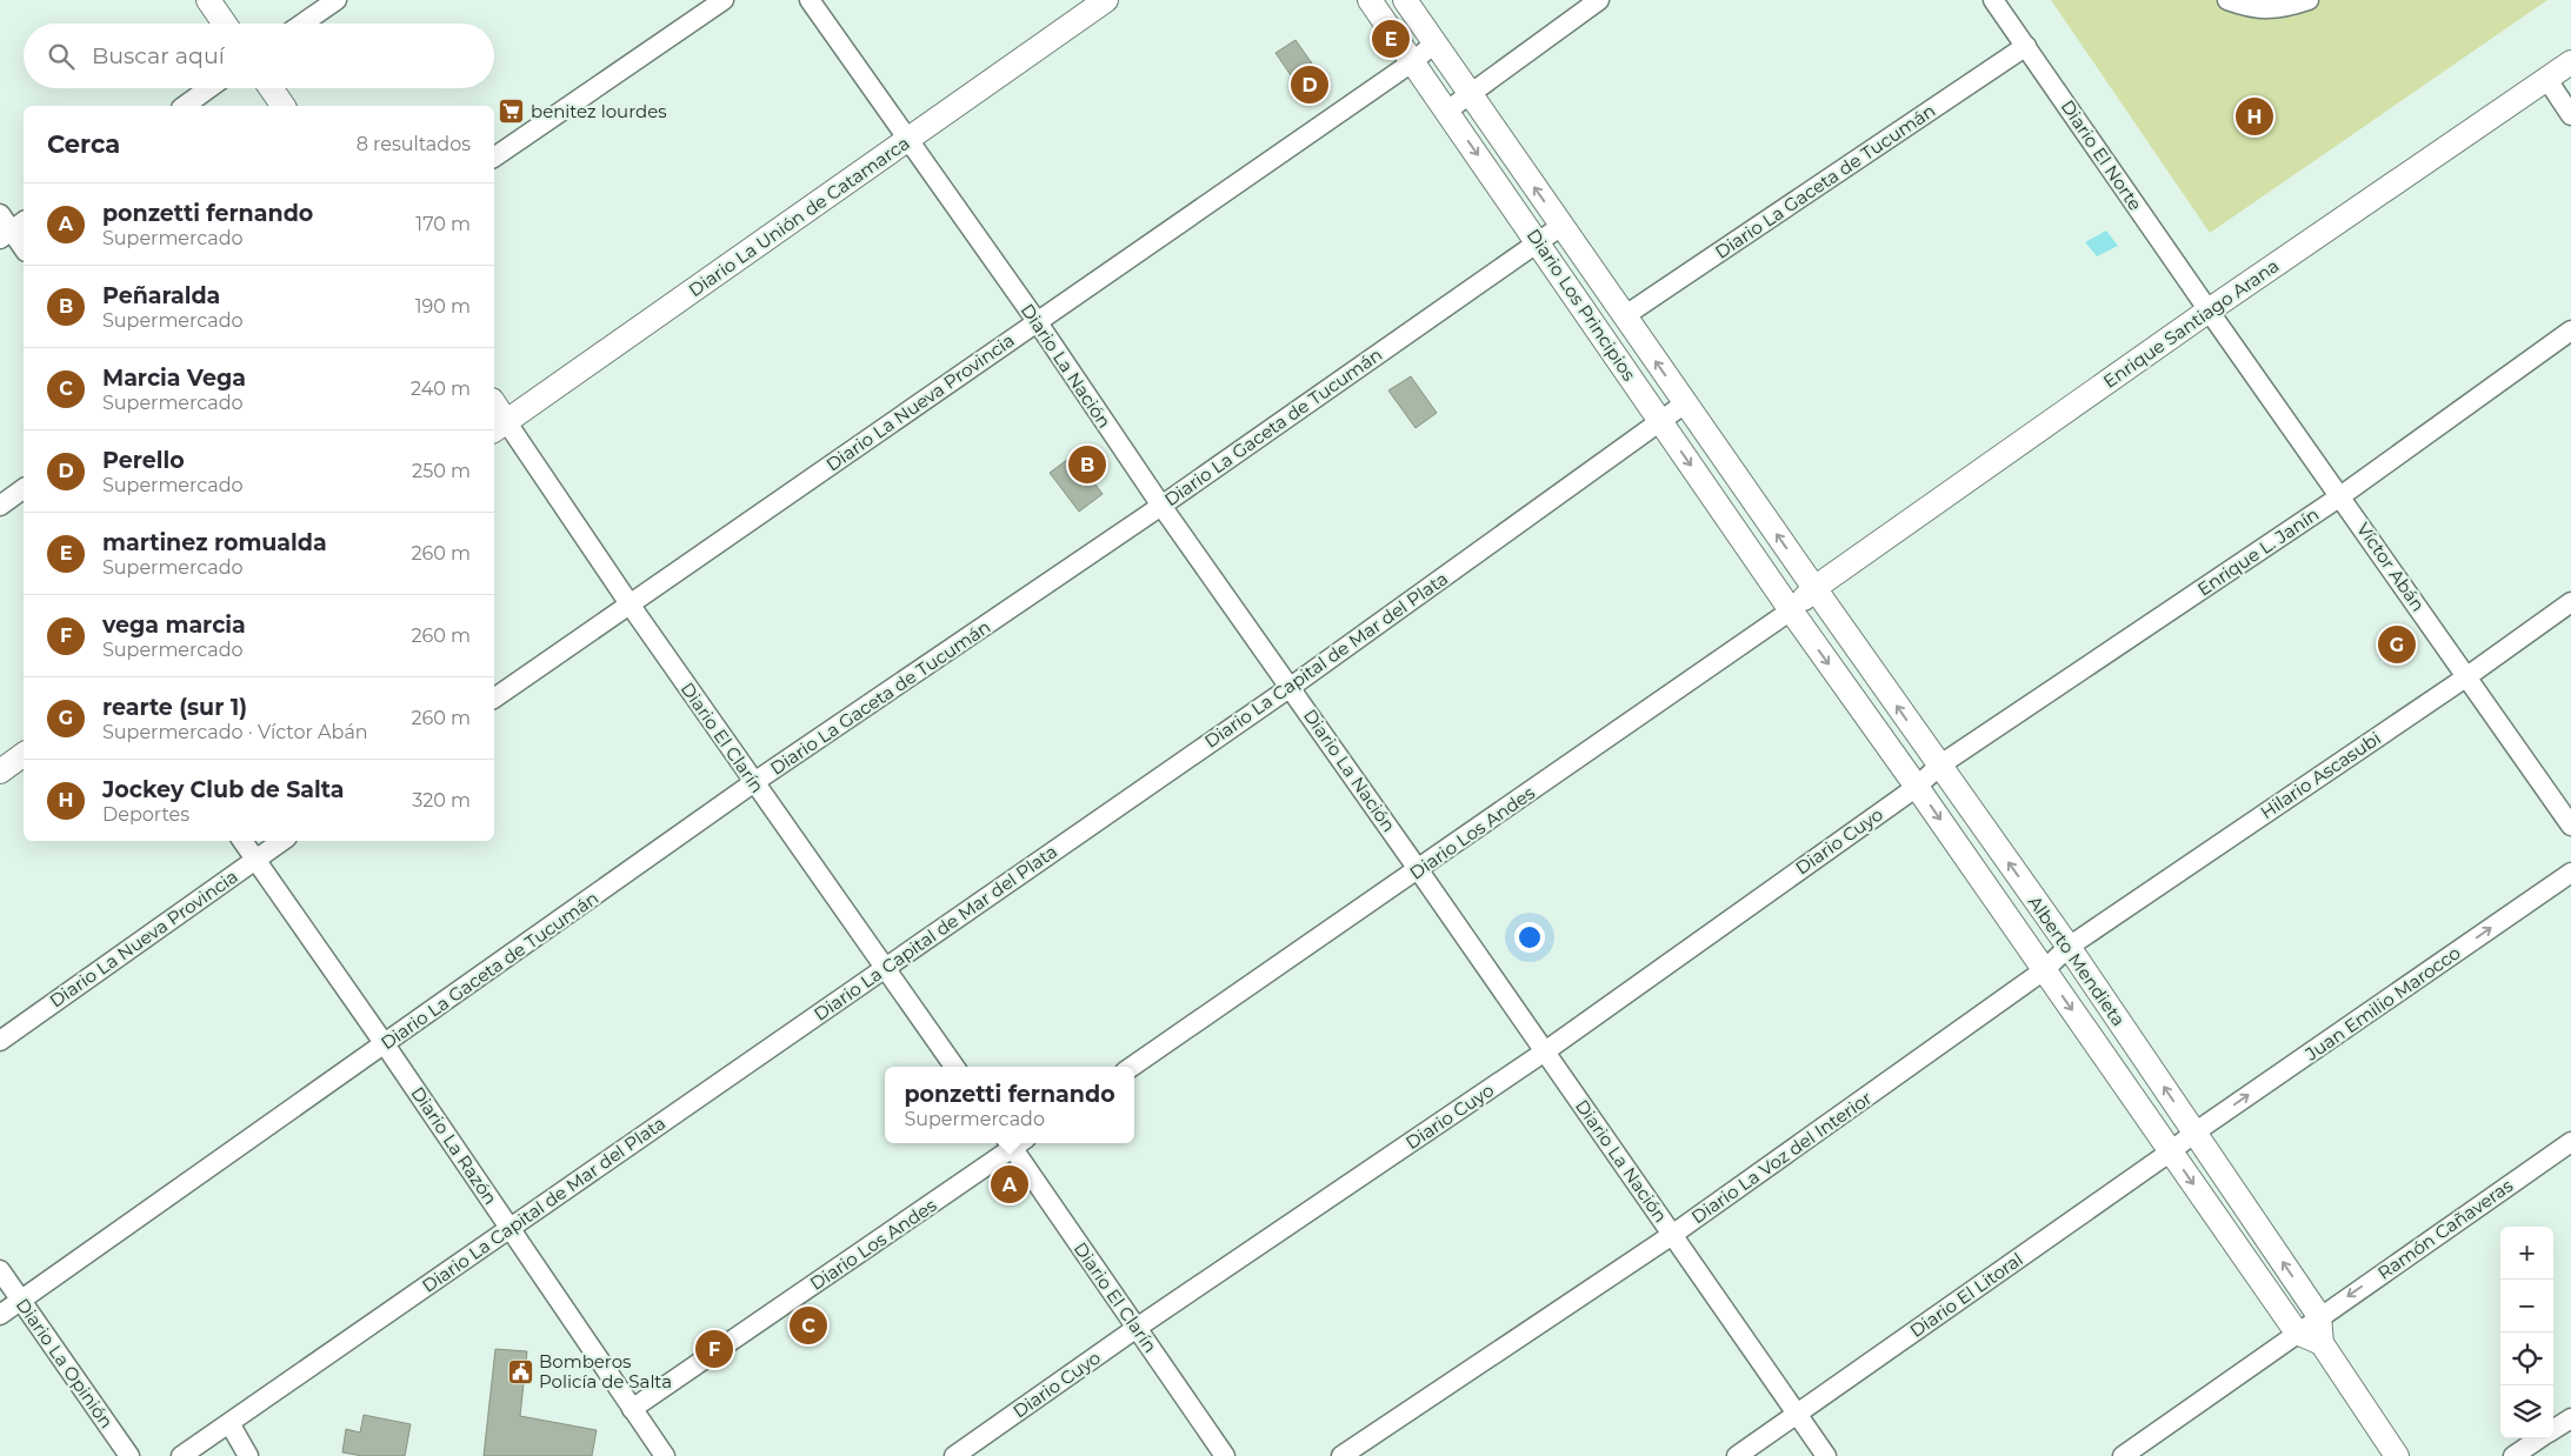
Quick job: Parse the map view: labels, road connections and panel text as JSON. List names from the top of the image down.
{
  "streets": {
    "street": [
      "Diario El Norte",
      "Diario La Gaceta de Tucumán",
      "Diario La Unión de Catamarca",
      "Diario Los Principios",
      "Enrique Santiago Arana",
      "Diario La Nación",
      "Diario La Nueva Provincia",
      "Enrique L. Janín",
      "Víctor Abán",
      "Diario La Capital de Mar del Plata",
      "Diario El Clarín",
      "Hilario Ascasubi",
      "Diario Los Andes",
      "Diario Cuyo",
      "Alberto Mendieta",
      "Juan Emilio Marocco",
      "Diario La Razón",
      "Diario La Voz del Interior",
      "Ramón Cañaveras",
      "Diario El Litoral",
      "Diario La Opinión"
    ]
  },
  "crossings": [
    ["Diario El Norte", "Diario La Gaceta de Tucumán"],
    ["Diario El Norte", "Enrique Santiago Arana"],
    ["Diario El Norte", "Víctor Abán"],
    ["Diario La Gaceta de Tucumán", "Diario Los Principios"],
    ["Diario La Gaceta de Tucumán", "Diario La Nación"],
    ["Diario La Gaceta de Tucumán", "Diario El Clarín"],
    ["Diario La Gaceta de Tucumán", "Diario La Razón"],
    ["Diario La Gaceta de Tucumán", "Diario La Opinión"],
    ["Diario La Unión de Catamarca", "Diario La Nación"],
    ["Diario La Unión de Catamarca", "Diario El Clarín"],
    ["Diario Los Principios", "Enrique Santiago Arana"],
    ["Diario Los Principios", "Diario La Nueva Provincia"],
    ["Diario Los Principios", "Diario La Capital de Mar del Plata"],
    ["Diario Los Principios", "Diario Los Andes"],
    ["Diario Los Principios", "Alberto Mendieta"],
    ["Enrique Santiago Arana", "Víctor Abán"],
    ["Enrique Santiago Arana", "Diario Los Andes"],
    ["Enrique Santiago Arana", "Alberto Mendieta"],
    ["Diario La Nación", "Diario La Nueva Provincia"],
    ["Diario La Nación", "Diario La Capital de Mar del Plata"],
    ["Diario La Nación", "Diario Los Andes"],
    ["Diario La Nación", "Diario Cuyo"],
    ["Diario La Nación", "Diario La Voz del Interior"],
    ["Diario La Nación", "Diario El Litoral"],
    ["Diario La Nueva Provincia", "Diario El Clarín"],
    ["Diario La Nueva Provincia", "Diario La Razón"],
    ["Enrique L. Janín", "Víctor Abán"],
    ["Enrique L. Janín", "Diario Cuyo"],
    ["Enrique L. Janín", "Alberto Mendieta"],
    ["Víctor Abán", "Hilario Ascasubi"],
    ["Diario La Capital de Mar del Plata", "Diario El Clarín"],
    ["Diario La Capital de Mar del Plata", "Diario La Razón"],
    ["Diario El Clarín", "Diario Cuyo"],
    ["Hilario Ascasubi", "Alberto Mendieta"],
    ["Hilario Ascasubi", "Diario La Voz del Interior"],
    ["Diario Los Andes", "Alberto Mendieta"],
    ["Diario Los Andes", "Diario La Razón"],
    ["Diario Cuyo", "Alberto Mendieta"],
    ["Alberto Mendieta", "Juan Emilio Marocco"],
    ["Alberto Mendieta", "Diario La Voz del Interior"],
    ["Alberto Mendieta", "Ramón Cañaveras"],
    ["Alberto Mendieta", "Diario El Litoral"],
    ["Juan Emilio Marocco", "Diario El Litoral"]
  ],
  "one_way": ["Juan Emilio Marocco", "Ramón Cañaveras"],
  "places": {
    "supermarket": ["benitez lourdes"],
    "public building": ["Bomberos Policía de Salta"]
  },
  "page": {
    "pins": [
      "E",
      "D",
      "H",
      "B",
      "G",
      "A",
      "C",
      "F"
    ],
    "search": "Buscar aquí",
    "heading": ["Cerca", "8 resultados"],
    "list": [
      {
        "mark": "A",
        "name": "ponzetti fernando",
        "note": "Supermercado",
        "value": "170 m"
      },
      {
        "mark": "B",
        "name": "Peñaralda",
        "note": "Supermercado",
        "value": "190 m"
      },
      {
        "mark": "C",
        "name": "Marcia Vega",
        "note": "Supermercado",
        "value": "240 m"
      },
      {
        "mark": "D",
        "name": "Perello",
        "note": "Supermercado",
        "value": "250 m"
      },
      {
        "mark": "E",
        "name": "martinez romualda",
        "note": "Supermercado",
        "value": "260 m"
      },
      {
        "mark": "F",
        "name": "vega marcia",
        "note": "Supermercado",
        "value": "260 m"
      },
      {
        "mark": "G",
        "name": "rearte (sur 1)",
        "note": "Supermercado · Víctor Abán",
        "value": "260 m"
      },
      {
        "mark": "H",
        "name": "Jockey Club de Salta",
        "note": "Deportes",
        "value": "320 m"
      }
    ],
    "popup": ["ponzetti fernando", "Supermercado"],
    "map_buttons": ["+", "−"]
  }
}
